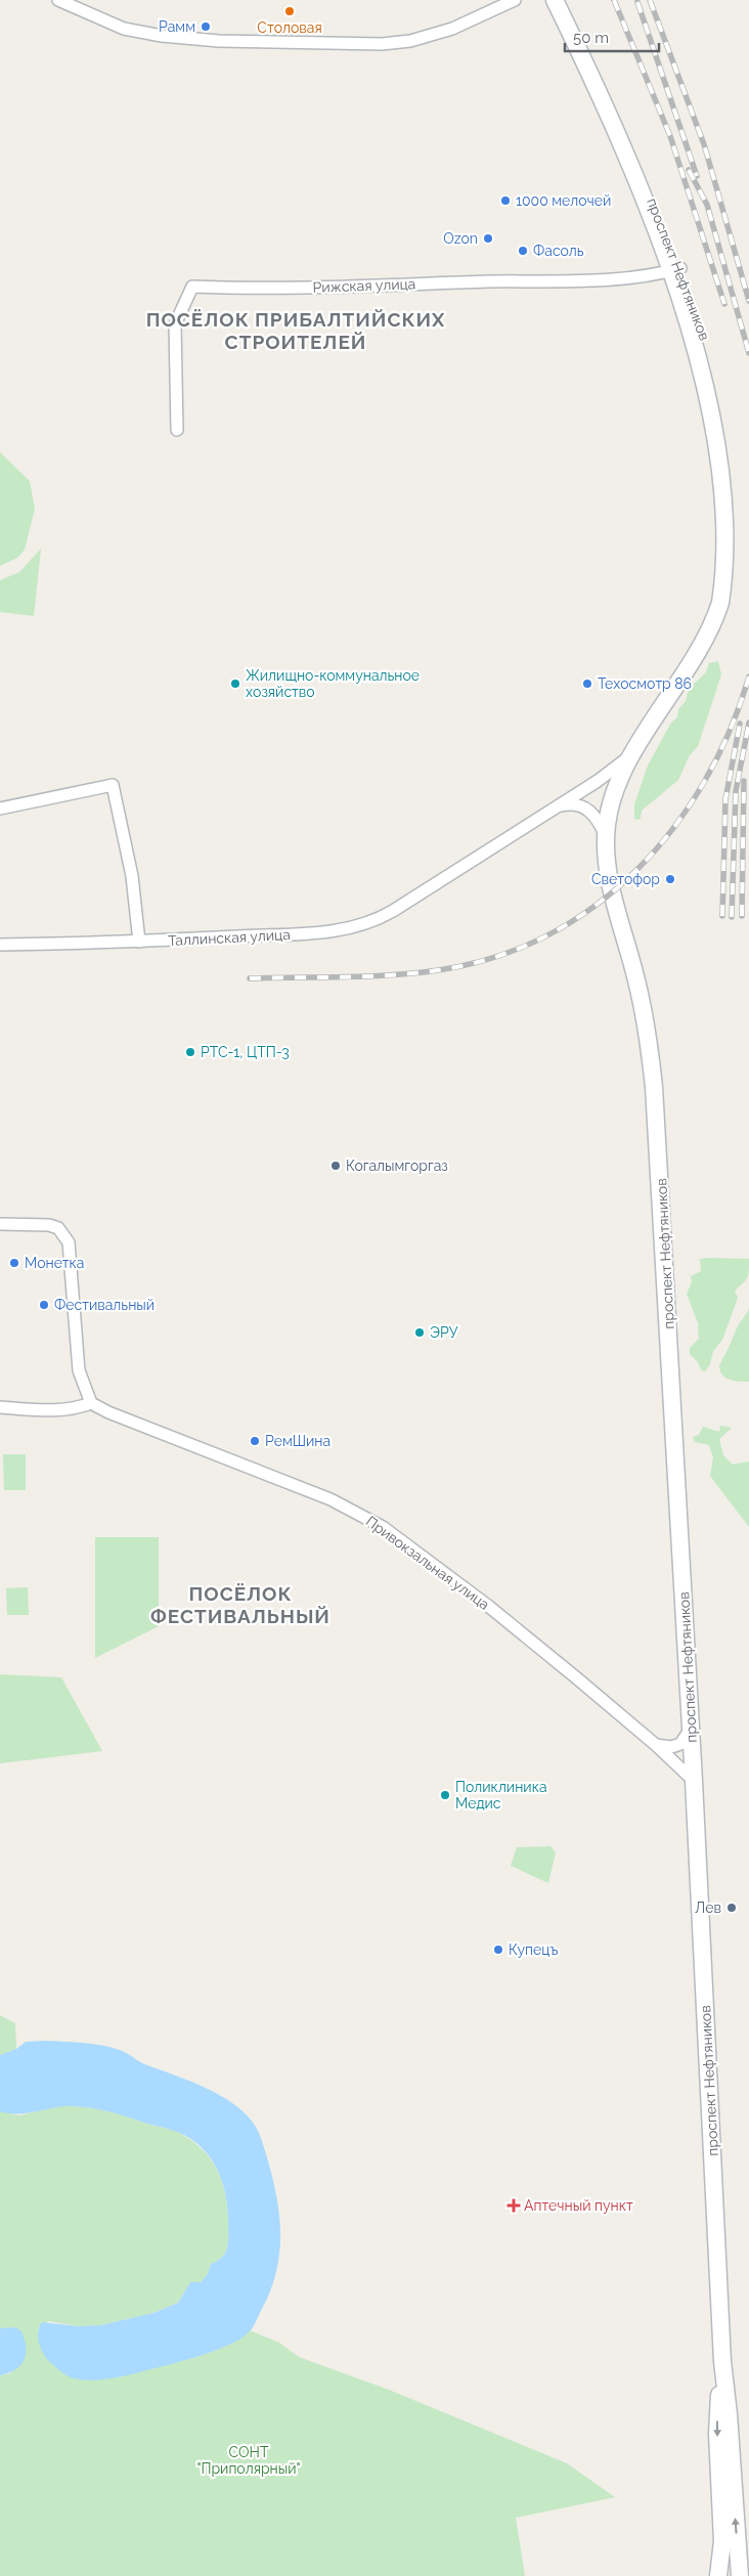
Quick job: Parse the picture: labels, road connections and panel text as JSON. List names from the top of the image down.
{
  "streets": {
    "main road": ["проспект Нефтяников"],
    "street": ["Рижская улица", "Таллинская улица", "Привокзальная улица"]
  },
  "crossings": [
    ["проспект Нефтяников", "Рижская улица"],
    ["проспект Нефтяников", "Таллинская улица"],
    ["проспект Нефтяников", "Привокзальная улица"]
  ],
  "districts": ["ПОСЁЛОК ПРИБАЛТИЙСКИХ СТРОИТЕЛЕЙ", "ПОСЁЛОК ФЕСТИВАЛЬНЫЙ"],
  "parks": ["СОНТ \"Приполярный\""],
  "places": {
    "other": [
      "Столовая",
      "Рамм",
      "1000 мелочей",
      "Ozon",
      "Фасоль",
      "Жилищно-коммунальное хозяйство",
      "Техосмотр 86",
      "Светофор",
      "РТС-1, ЦТП-3",
      "Когалымгоргаз",
      "Монетка",
      "Фестивальный",
      "ЭРУ",
      "РемШина",
      "Поликлиника Медис",
      "Лев",
      "Купецъ"
    ],
    "health": ["Аптечный пункт"]
  },
  "scale_bar": "50 m"
}
